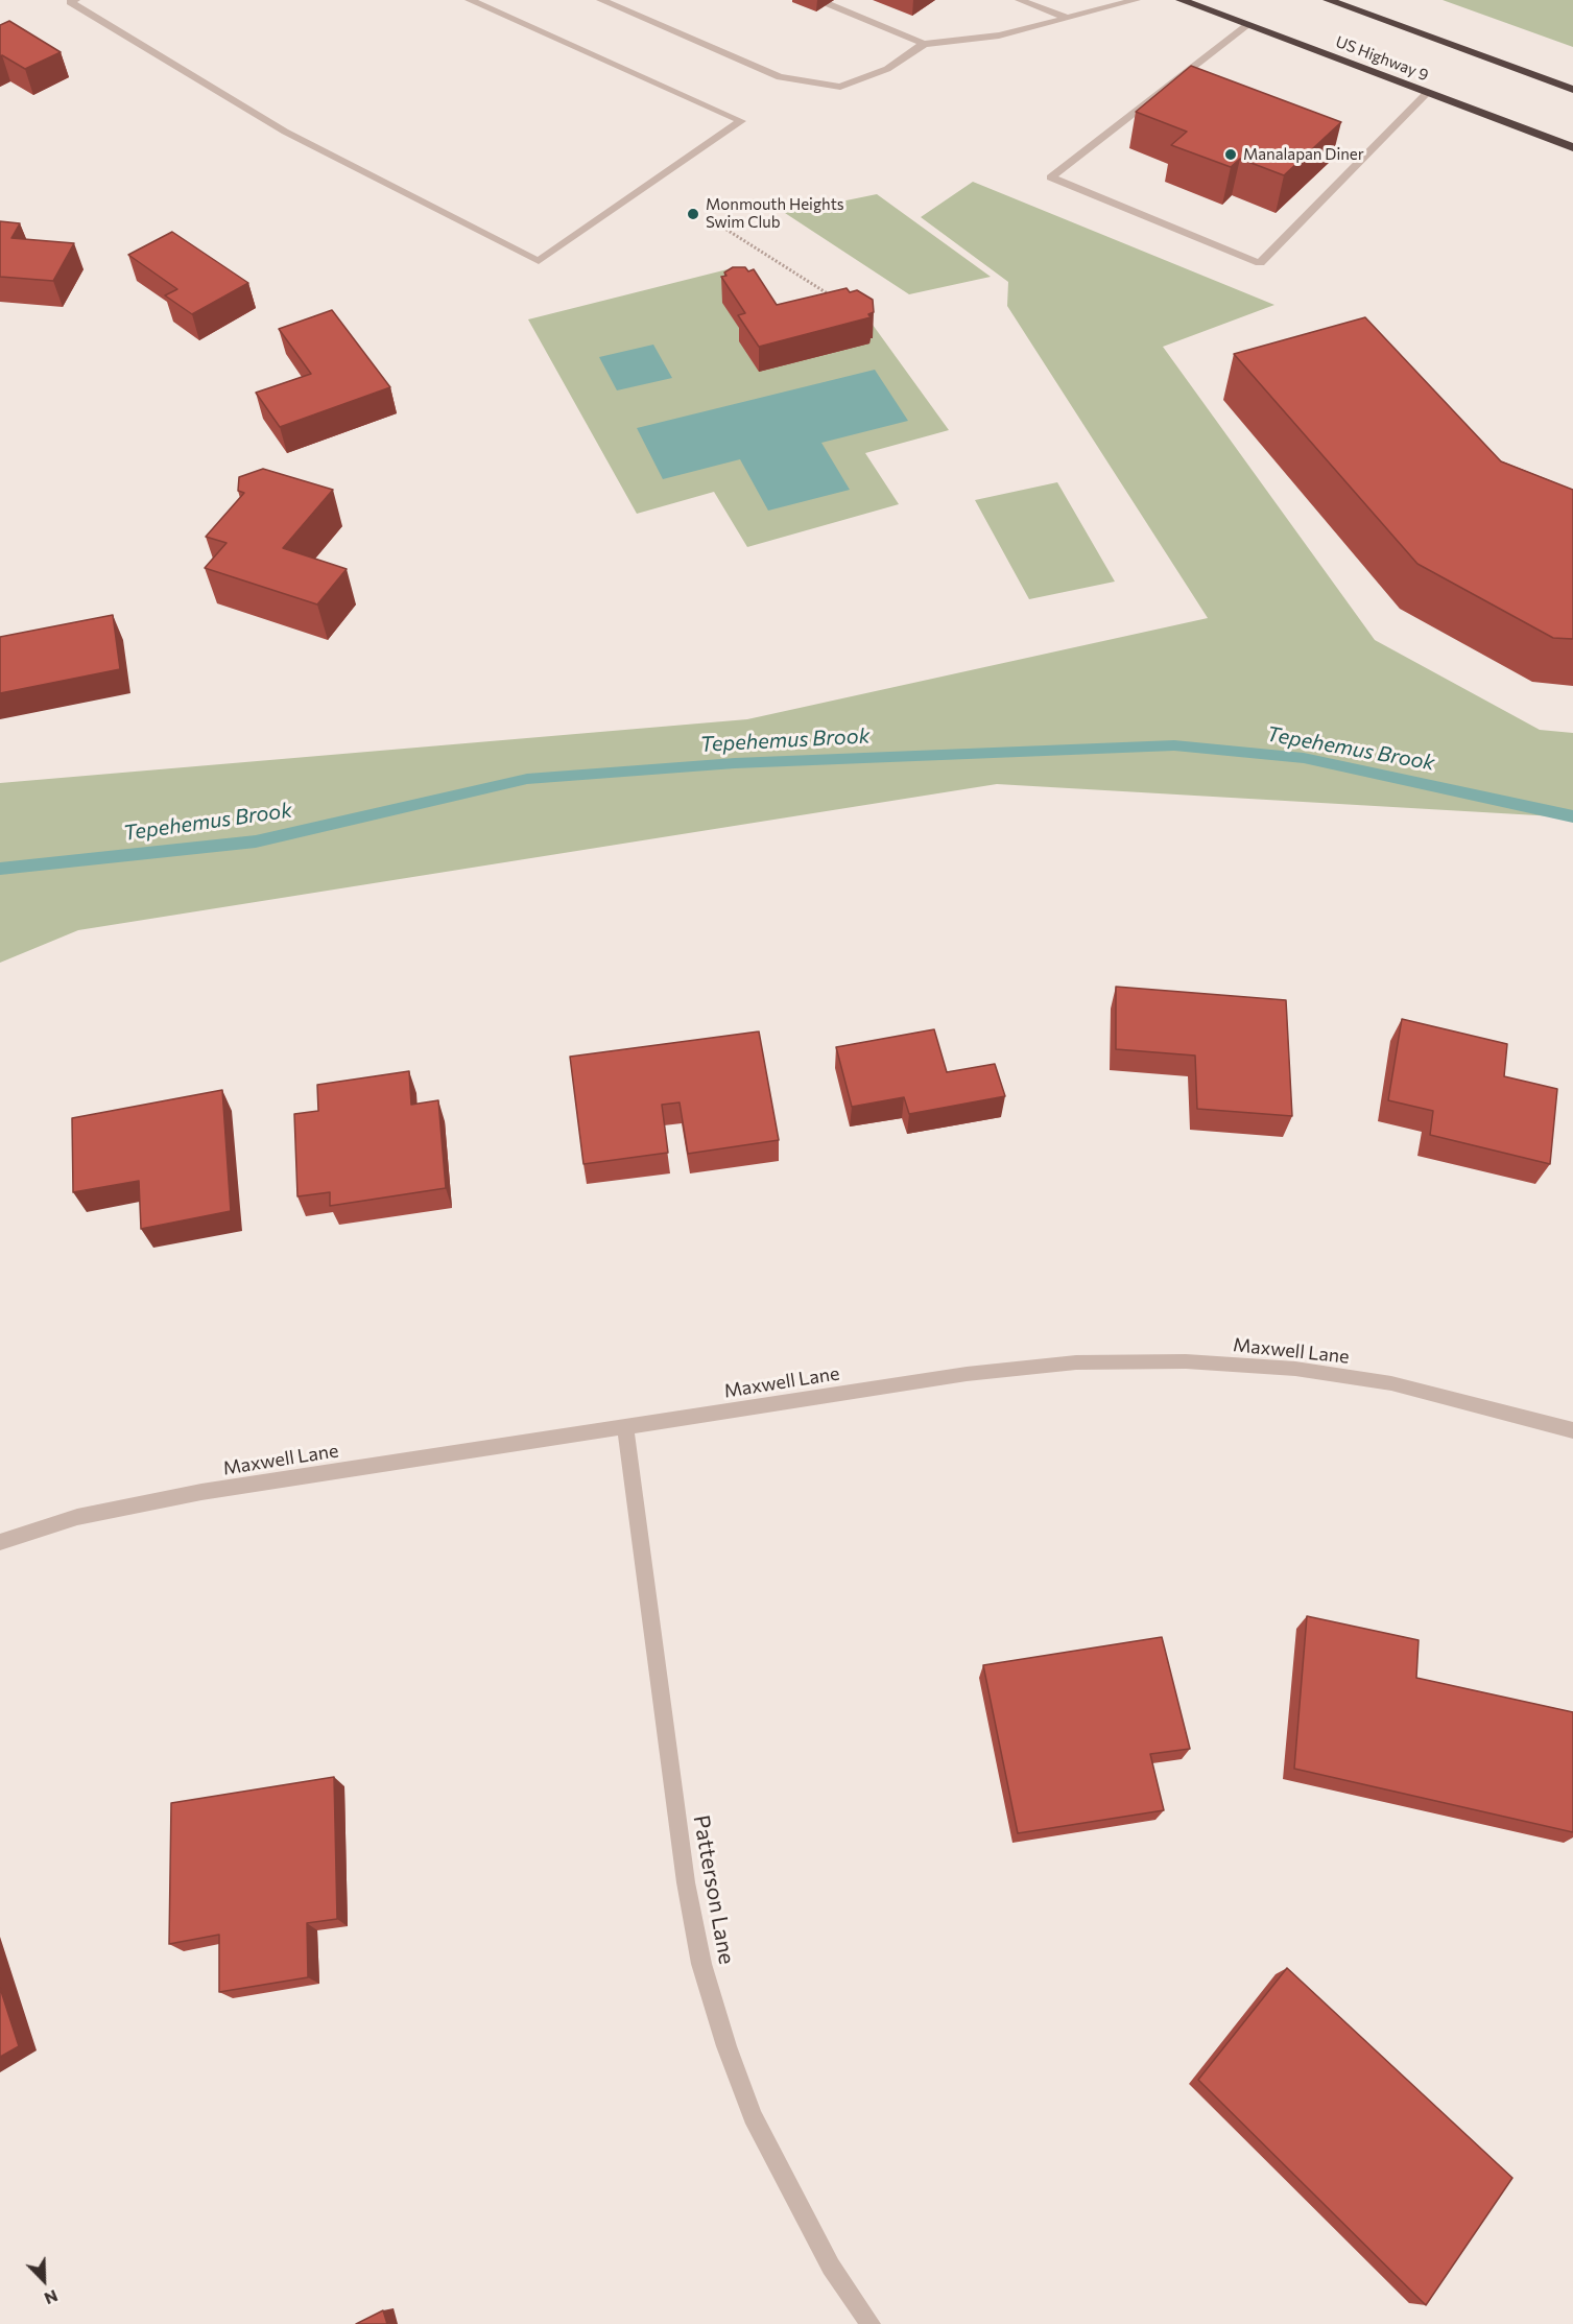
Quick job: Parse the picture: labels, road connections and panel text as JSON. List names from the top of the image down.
{
  "streets": {
    "highway": ["US Highway 9"],
    "street": ["Maxwell Lane", "Patterson Lane"]
  },
  "crossings": [
    ["Maxwell Lane", "Patterson Lane"]
  ],
  "water": ["Tepehemus Brook"],
  "places": ["Manalapan Diner", "Monmouth Heights Swim Club"],
  "north": "bottom right"
}
